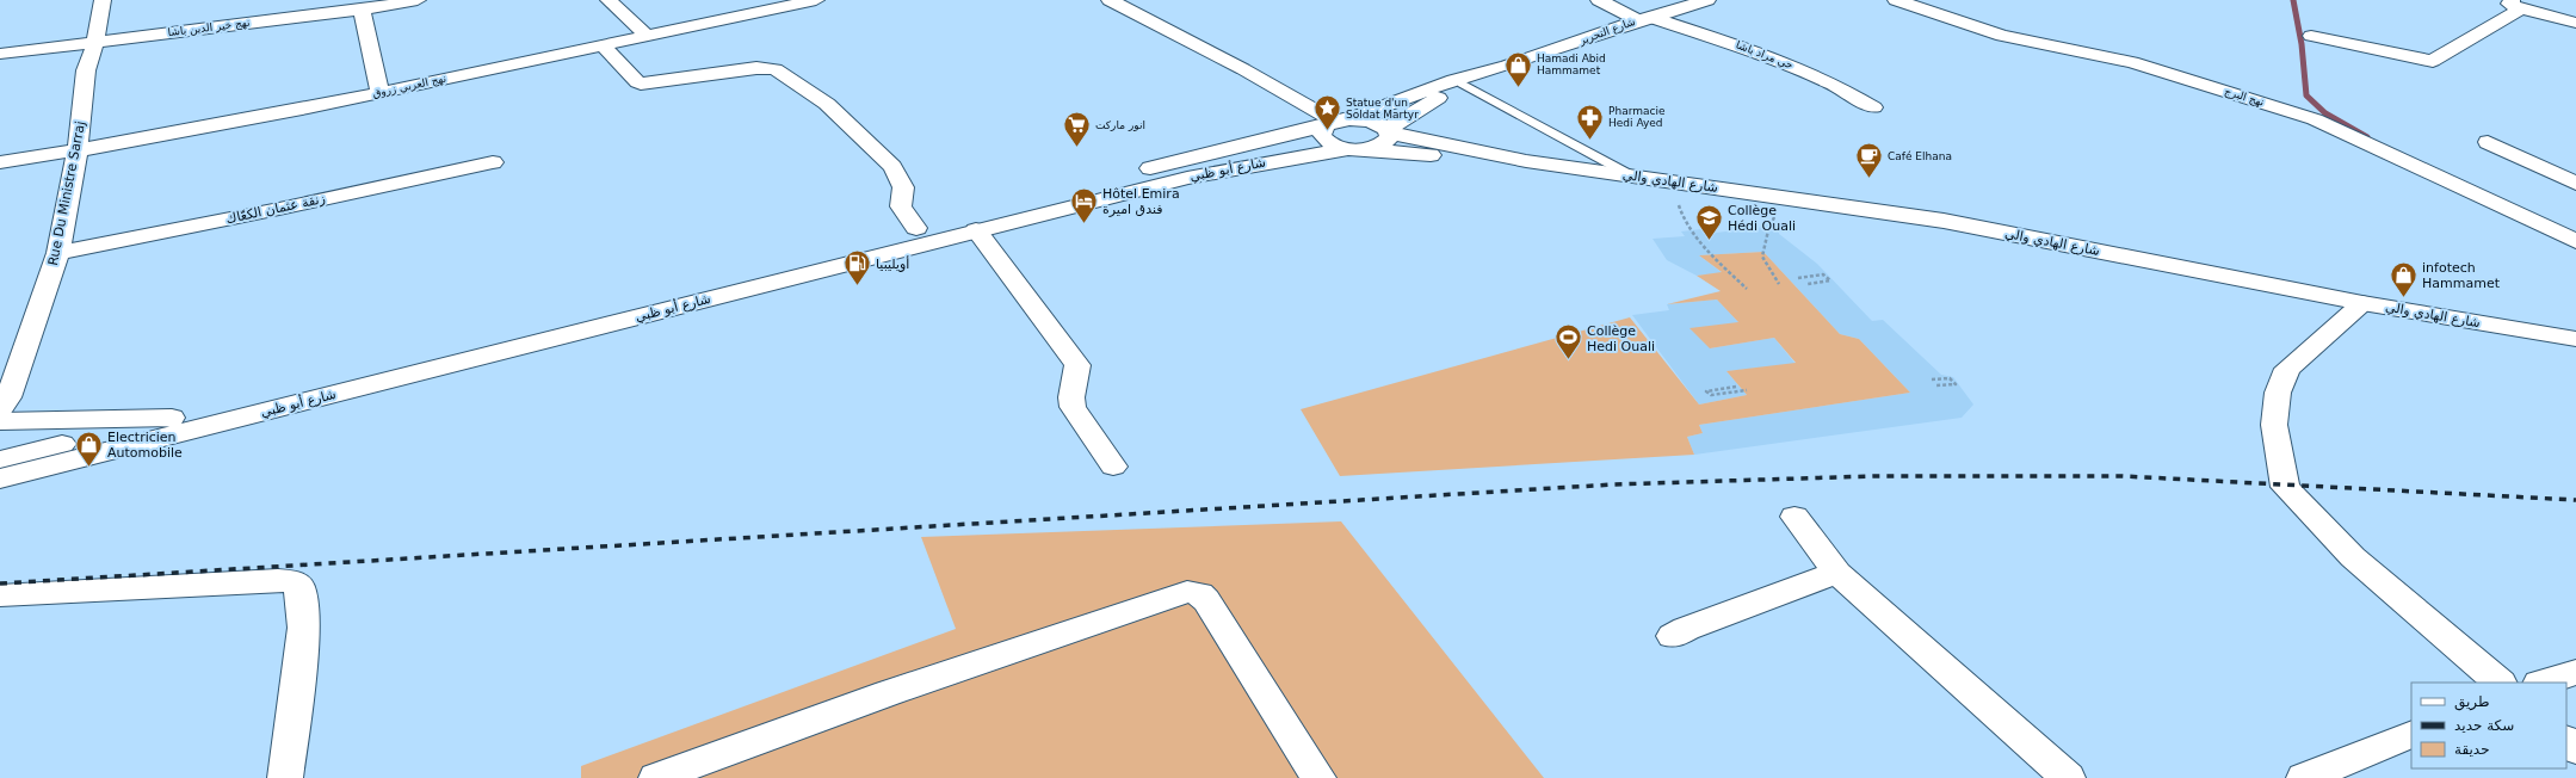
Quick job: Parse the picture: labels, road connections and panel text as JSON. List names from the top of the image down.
{
  "streets": {
    "street": [
      "نهج خير الدين باشا",
      "شارع التحرير",
      "حي مراد باشا",
      "نهج العربي زروق",
      "نهج البرج",
      "شارع أبو ظبي",
      "شارع الهادي والي",
      "Rue Du Ministre Sarraj",
      "زنقة عثمان الكعّاك"
    ]
  },
  "crossings": [
    ["نهج خير الدين باشا", "Rue Du Ministre Sarraj"],
    ["شارع التحرير", "حي مراد باشا"],
    ["شارع التحرير", "شارع أبو ظبي"],
    ["شارع التحرير", "شارع الهادي والي"],
    ["نهج العربي زروق", "Rue Du Ministre Sarraj"],
    ["شارع أبو ظبي", "شارع الهادي والي"],
    ["Rue Du Ministre Sarraj", "زنقة عثمان الكعّاك"]
  ],
  "places": {
    "shop": ["Hamadi Abid Hammamet", "infotech Hammamet", "Electricien Automobile"],
    "place": ["Statue d'un Soldat Martyr"],
    "pharmacy": ["Pharmacie Hedi Ayed"],
    "supermarket": ["انور ماركت"],
    "cafe": ["Café Elhana"],
    "hotel": ["Hôtel Emira فندق اميرة"],
    "school or university": ["Collège Hédi Ouali"],
    "fuel station": ["أويليبيا"],
    "sports": ["Collège Hedi Ouali"]
  },
  "legend": ["طريق", "سكة حديد", "حديقة"]
}
